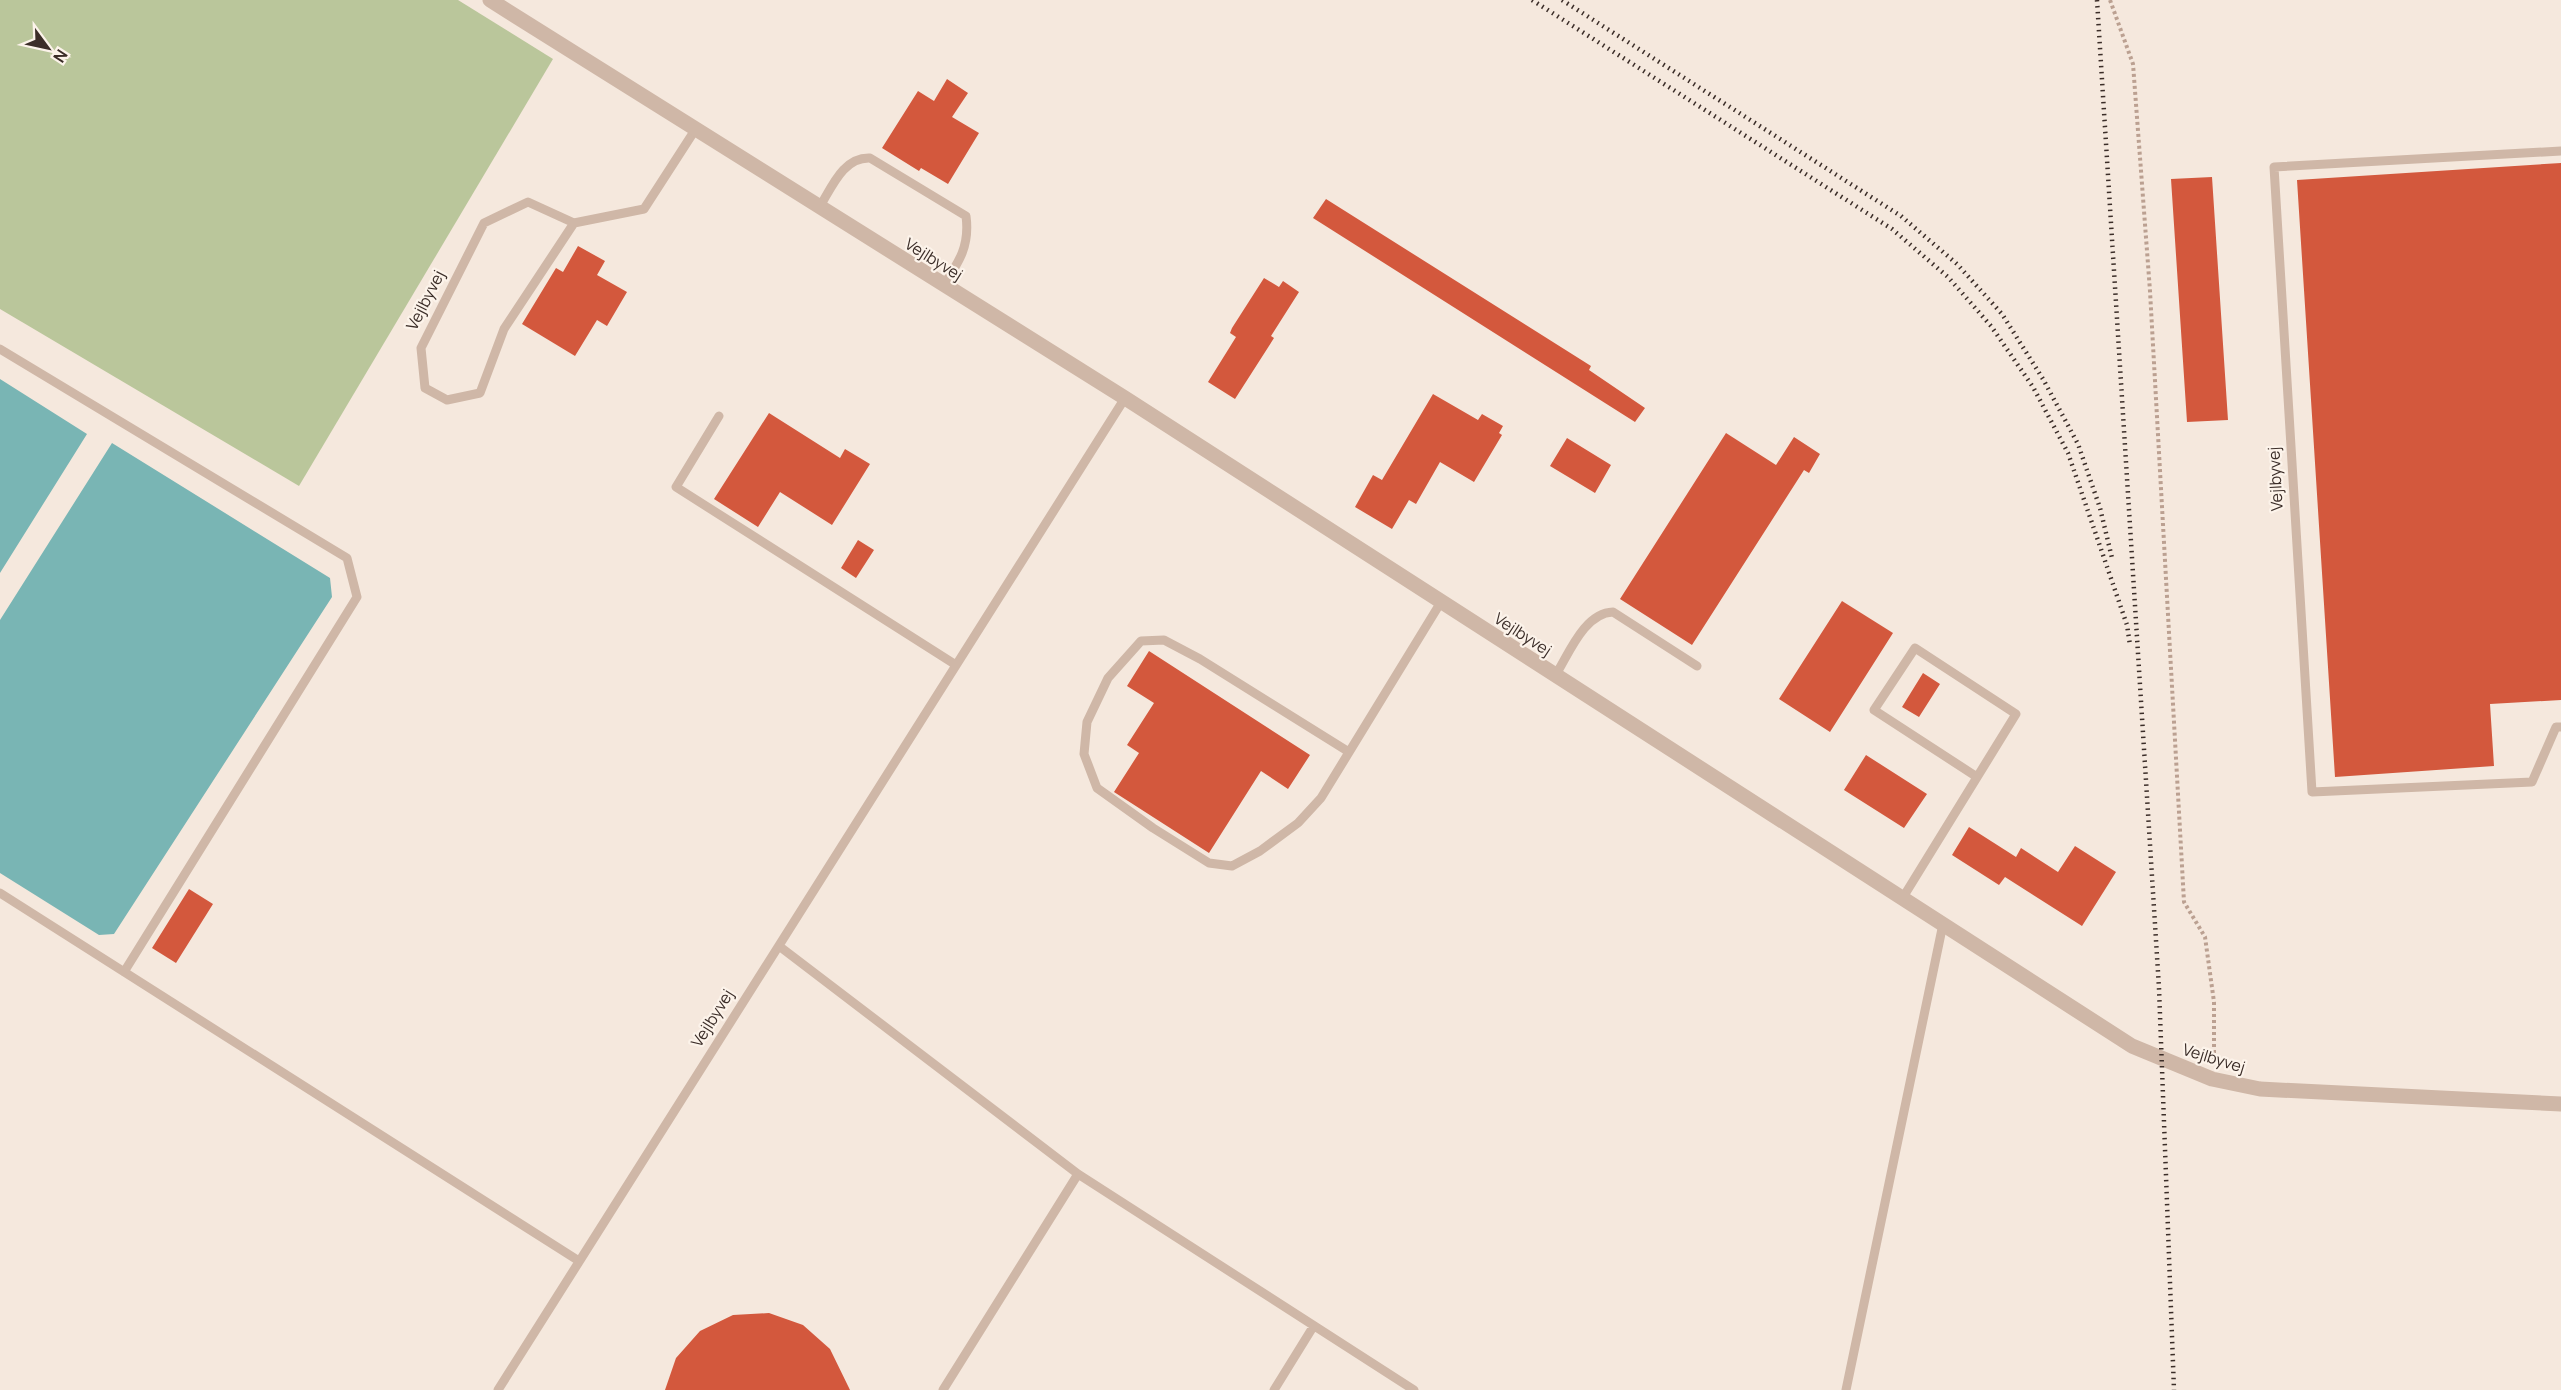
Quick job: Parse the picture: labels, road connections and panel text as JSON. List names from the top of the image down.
{
  "streets": {
    "street": ["Vejlbyvej"]
  },
  "north": "bottom right"
}
